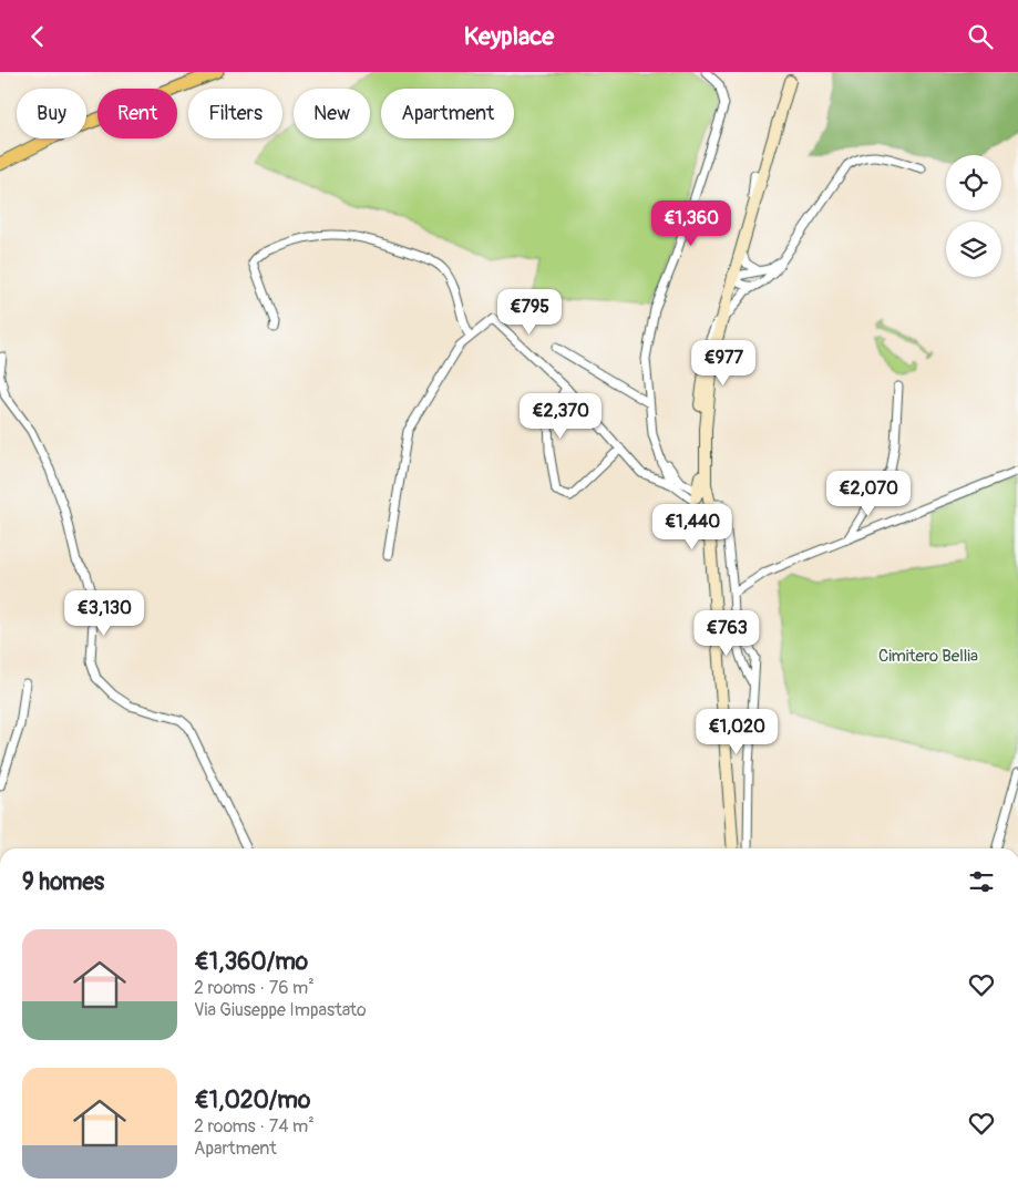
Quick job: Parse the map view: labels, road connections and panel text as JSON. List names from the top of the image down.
{
  "parks": ["Cimitero Bellia"],
  "page": {
    "header": "Keyplace",
    "chip": [
      "Buy",
      "Rent",
      "Filters",
      "New",
      "Apartment"
    ],
    "price": [
      "€1,360",
      "€795",
      "€977",
      "€2,370",
      "€2,070",
      "€1,440",
      "€3,130",
      "€763",
      "€1,020"
    ],
    "heading": "9 homes",
    "list": [
      {
        "name": "€1,360/mo",
        "note": "2 rooms · 76 m² · Via Giuseppe Impastato"
      },
      {
        "name": "€1,020/mo",
        "note": "2 rooms · 74 m² · Apartment"
      }
    ]
  }
}
